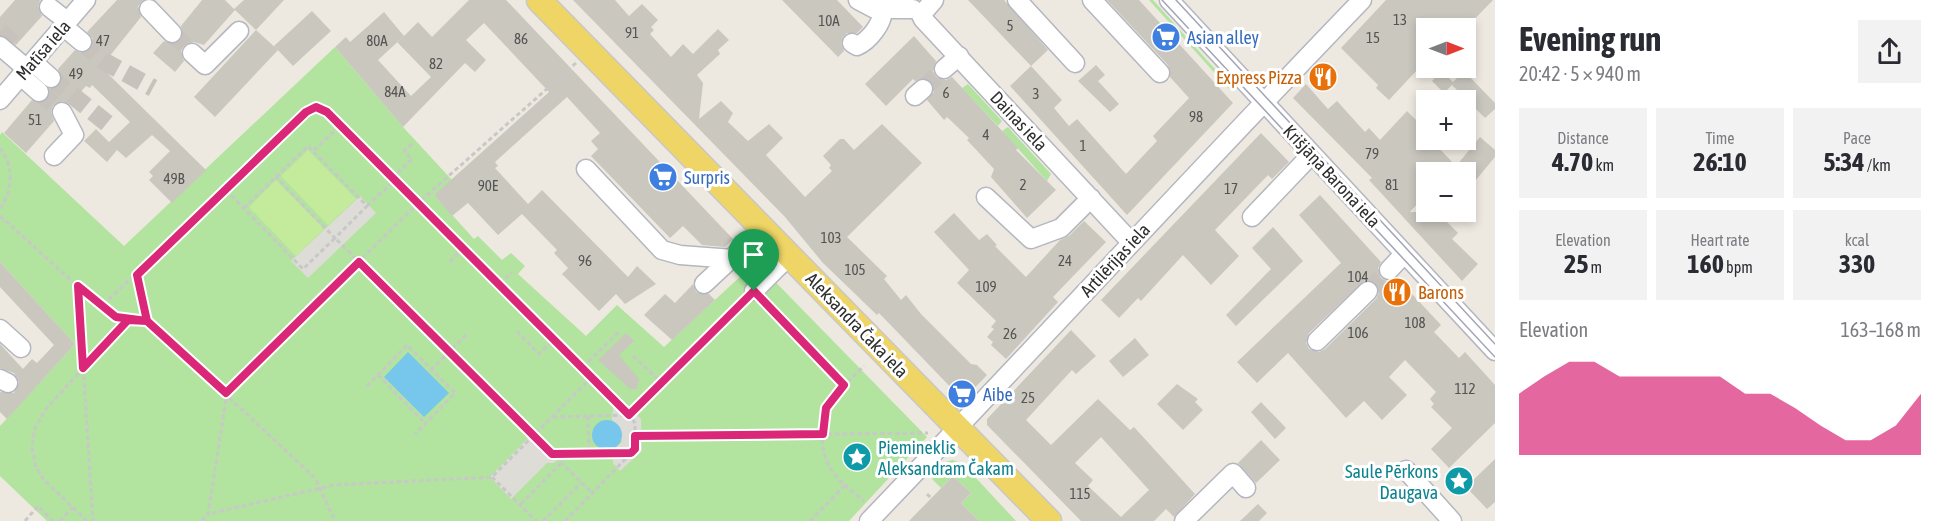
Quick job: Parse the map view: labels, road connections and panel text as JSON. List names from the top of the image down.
{
  "streets": {
    "main road": ["Aleksandra Čaka iela"],
    "street": [
      "Matīsa iela",
      "Dainas iela",
      "Krišjāņa Barona iela",
      "Artilērijas iela"
    ]
  },
  "crossings": [
    ["Dainas iela", "Artilērijas iela"],
    ["Krišjāņa Barona iela", "Artilērijas iela"],
    ["Artilērijas iela", "Aleksandra Čaka iela"]
  ],
  "places": {
    "supermarket": ["Asian alley", "Surpris", "Aibe"],
    "restaurant": ["Express Pizza", "Barons"],
    "place": ["Piemineklis Aleksandram Čakam", "Saule Pērkons Daugava"]
  },
  "house_numbers": [
    "13",
    "10A",
    "5",
    "91",
    "15",
    "86",
    "47",
    "80A",
    "82",
    "49",
    "84A",
    "6",
    "3",
    "98",
    "51",
    "4",
    "1",
    "79",
    "49B",
    "2",
    "81",
    "90E",
    "17",
    "103",
    "96",
    "24",
    "105",
    "104",
    "109",
    "108",
    "106",
    "26",
    "112",
    "25",
    "115"
  ],
  "north": "right",
  "page": {
    "heading": ["Evening run", "20:42 · 5 × 940 m"],
    "map_buttons": ["+", "−"],
    "stats": [
      ["Distance", "4.70 km"],
      ["Time", "26:10"],
      ["Pace", "5:34 /km"],
      ["Elevation", "25 m"],
      ["Heart rate", "160 bpm"],
      ["kcal", "330"]
    ],
    "chart": ["Elevation", "163–168 m"]
  }
}
